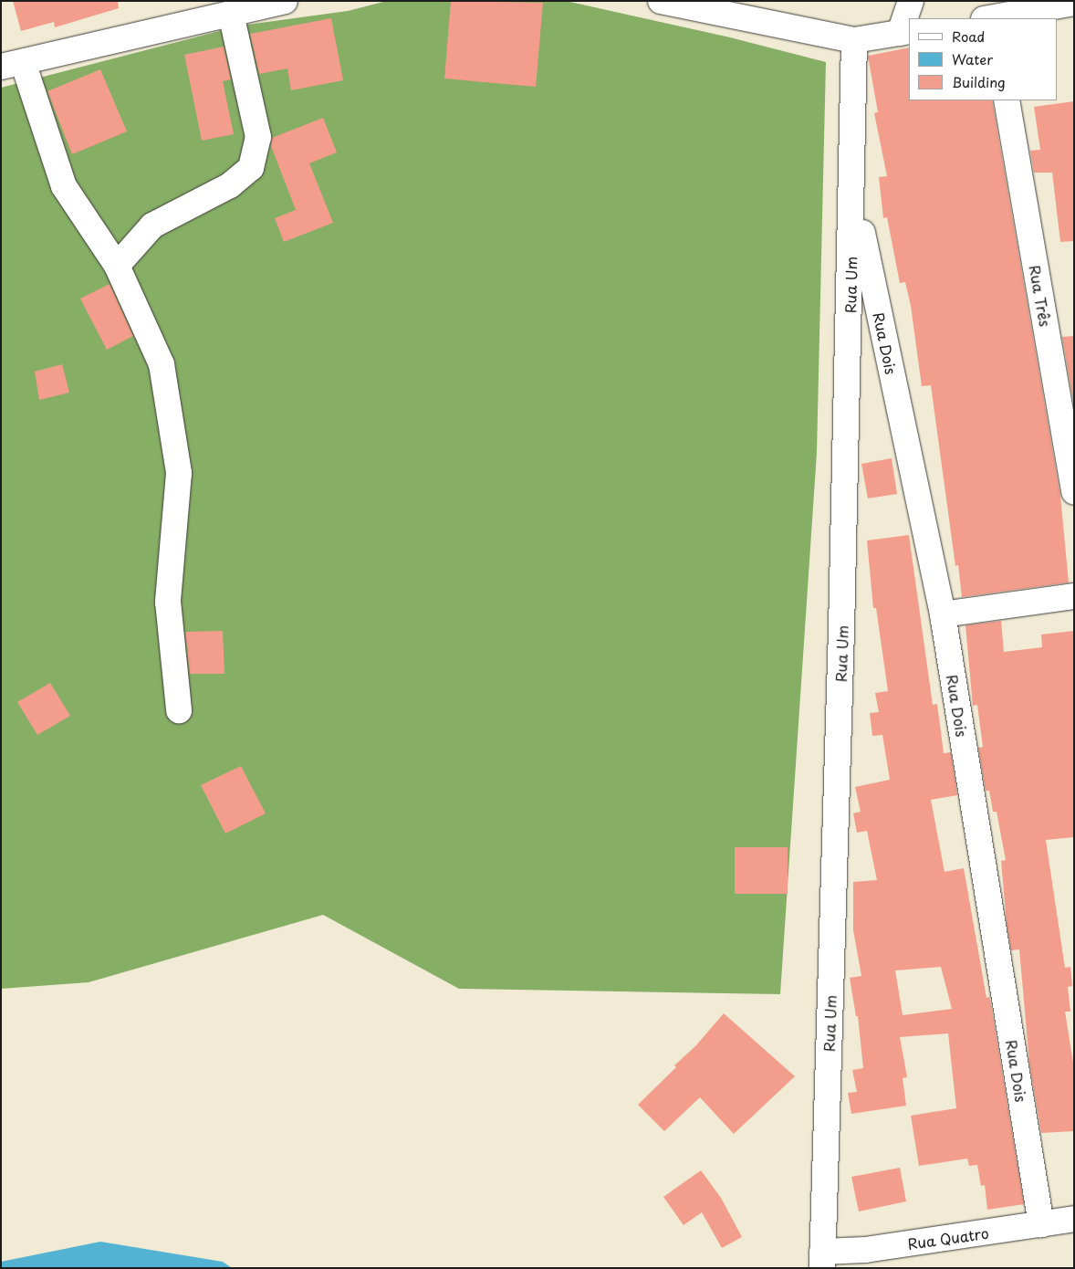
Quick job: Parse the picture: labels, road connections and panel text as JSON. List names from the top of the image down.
{
  "streets": {
    "street": [
      "Rua Um",
      "Rua Três",
      "Rua Dois",
      "Rua Quatro"
    ]
  },
  "crossings": [
    ["Rua Um", "Rua Dois"],
    ["Rua Um", "Rua Quatro"],
    ["Rua Dois", "Rua Quatro"]
  ],
  "legend": ["Road", "Water", "Building"]
}
